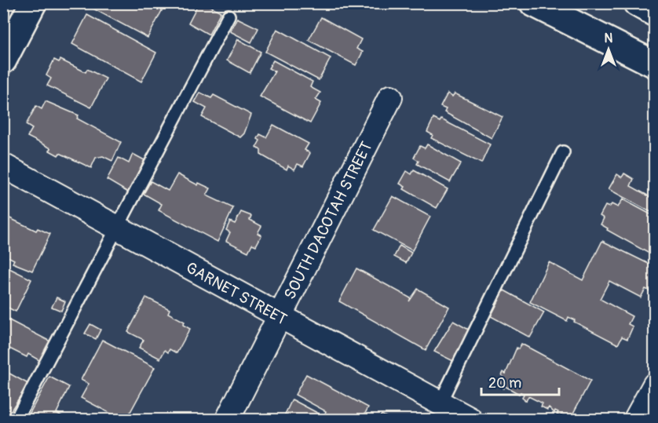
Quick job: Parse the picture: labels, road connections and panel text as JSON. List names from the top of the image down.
{
  "streets": {
    "street": ["SOUTH DACOTAH STREET", "GARNET STREET"]
  },
  "crossings": [
    ["SOUTH DACOTAH STREET", "GARNET STREET"]
  ],
  "scale_bar": "20 m",
  "north": "top"
}
